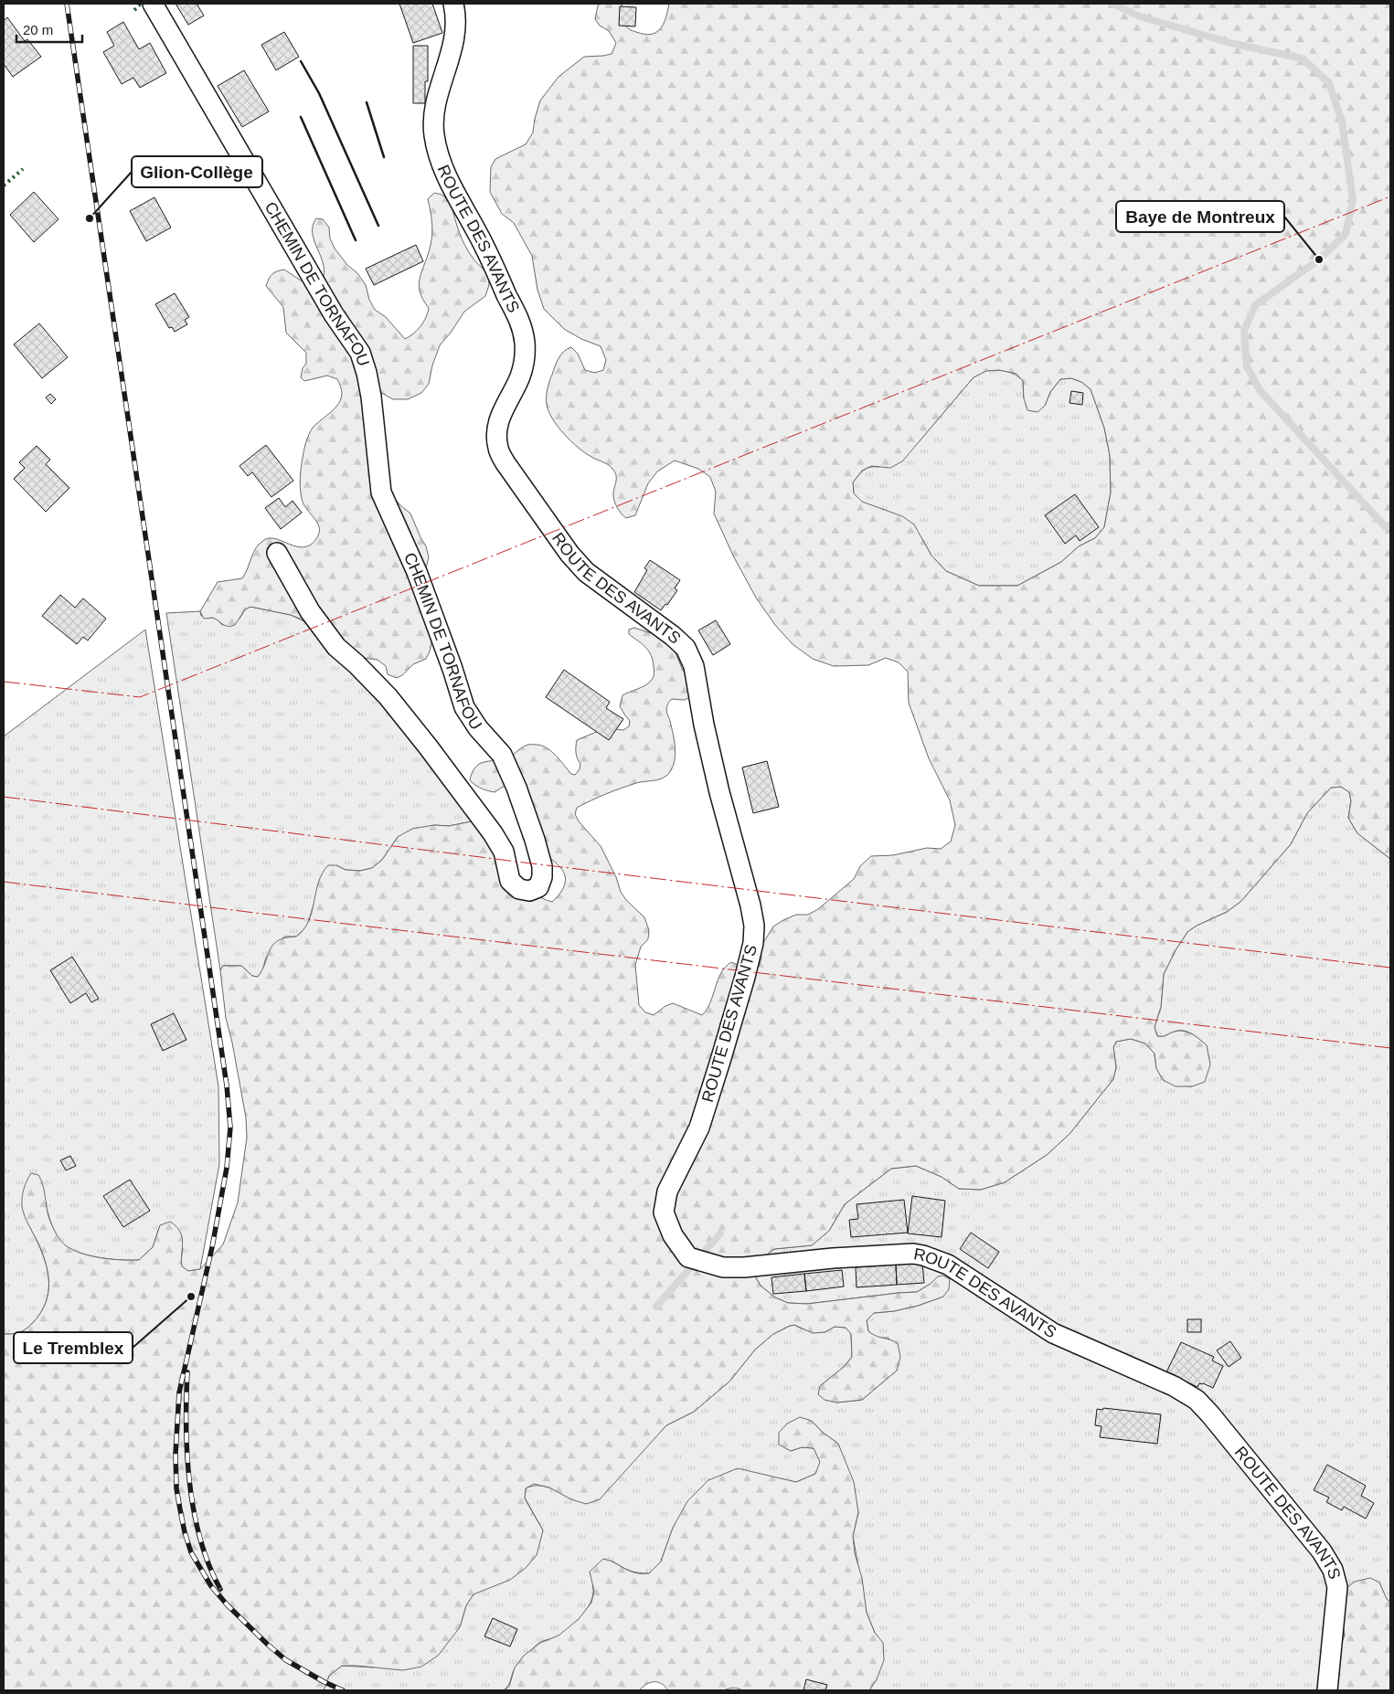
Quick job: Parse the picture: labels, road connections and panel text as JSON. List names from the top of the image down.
{
  "streets": {
    "street": ["ROUTE DES AVANTS", "CHEMIN DE TORNAFOU"]
  },
  "places": ["Glion-Collège", "Baye de Montreux", "Le Tremblex"],
  "scale_bar": "20 m"
}
